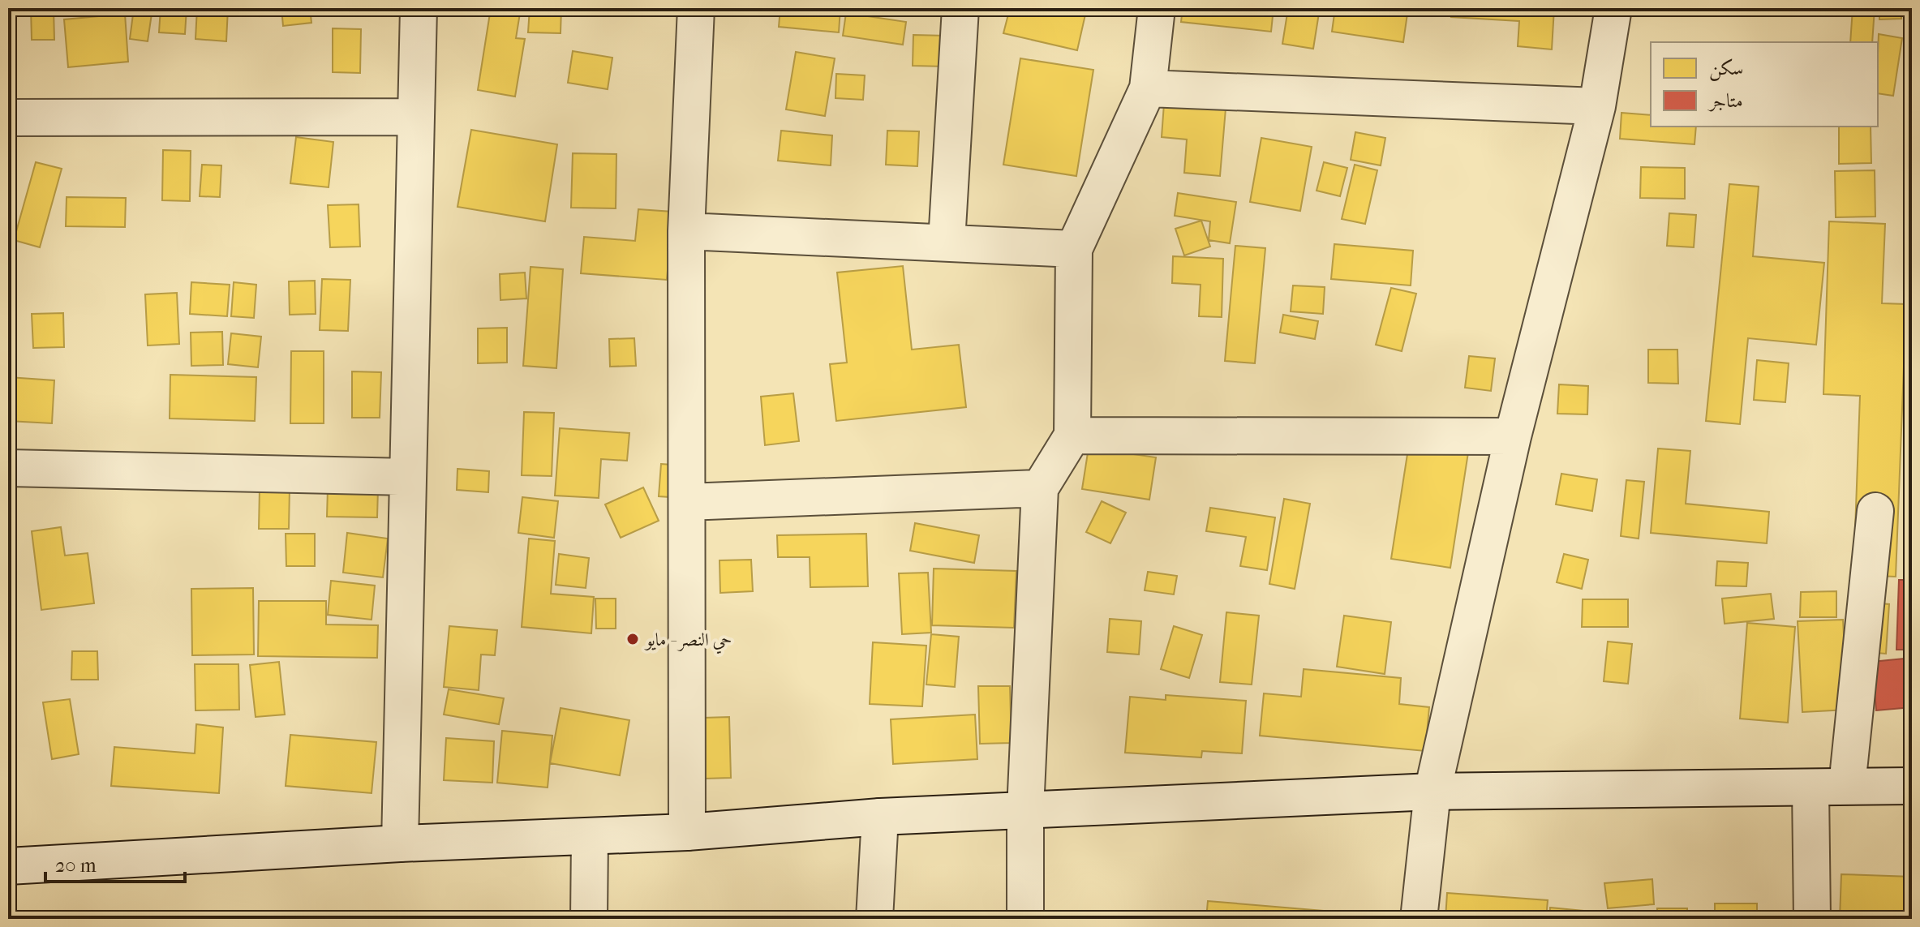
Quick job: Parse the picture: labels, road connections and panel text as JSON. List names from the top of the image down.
{
  "places": ["حي النصر - مايو"],
  "legend": ["سكن", "متاجر"],
  "scale_bar": "20 m"
}
